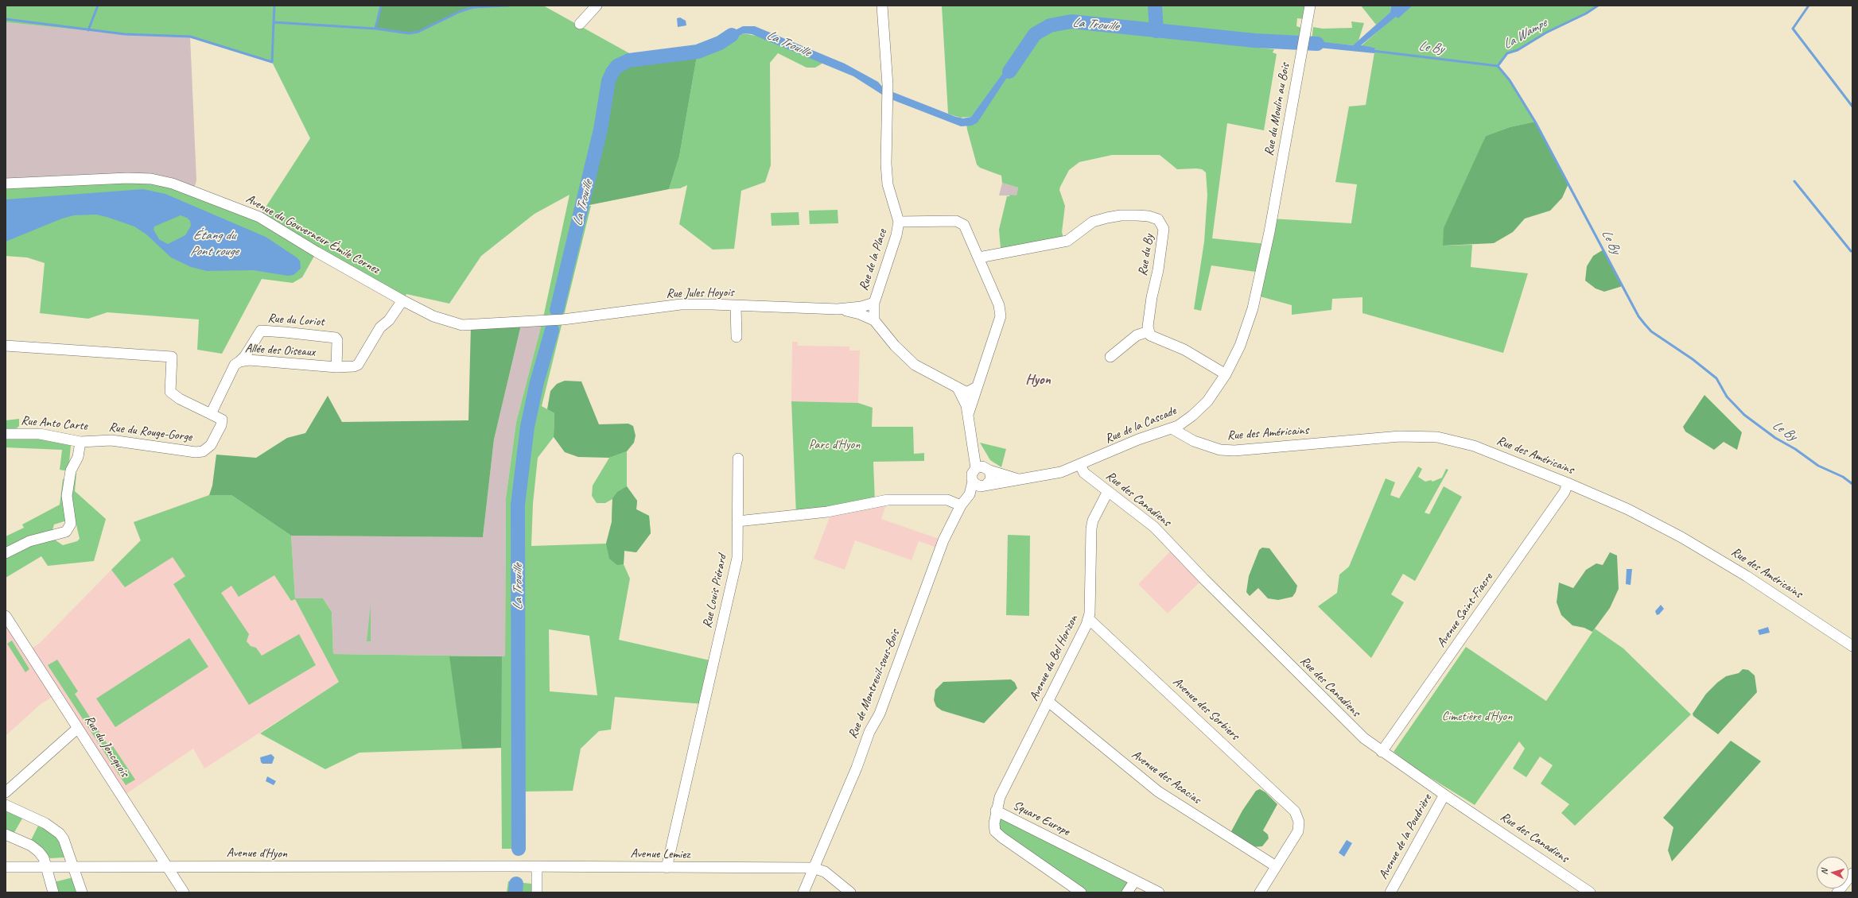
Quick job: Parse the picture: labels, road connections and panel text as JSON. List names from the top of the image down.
{
  "streets": {
    "street": [
      "Rue du Moulin au Bois",
      "Avenue du Gouverneur Émile Cornez",
      "Rue du By",
      "Rue de la Place",
      "Rue Jules Hoyois",
      "Rue du Loriot",
      "Allée des Oiseaux",
      "Rue Anto Carte",
      "Rue de la Cascade",
      "Rue du Rouge-Gorge",
      "Rue des Américains",
      "Rue des Canadiens",
      "Rue Louis Piérard",
      "Avenue Saint-Fiacre",
      "Avenue du Bel Horizon",
      "Rue de Montreuil-sous-Bois",
      "Avenue des Sorbiers",
      "Rue du Joncquois",
      "Avenue des Acacias",
      "Square Europe",
      "Avenue de la Poudrière",
      "Avenue d'Hyon",
      "Avenue Lemiez"
    ]
  },
  "crossings": [
    ["Rue du Moulin au Bois", "Rue de la Cascade"],
    ["Avenue du Gouverneur Émile Cornez", "Rue Jules Hoyois"],
    ["Avenue du Gouverneur Émile Cornez", "Allée des Oiseaux"],
    ["Rue de la Place", "Rue Jules Hoyois"],
    ["Rue du Loriot", "Allée des Oiseaux"],
    ["Allée des Oiseaux", "Rue du Rouge-Gorge"],
    ["Rue Anto Carte", "Rue du Rouge-Gorge"],
    ["Rue de la Cascade", "Rue des Américains"],
    ["Rue de la Cascade", "Rue des Canadiens"],
    ["Rue de la Cascade", "Rue de Montreuil-sous-Bois"],
    ["Rue des Américains", "Avenue Saint-Fiacre"],
    ["Rue des Canadiens", "Avenue Saint-Fiacre"],
    ["Rue des Canadiens", "Avenue du Bel Horizon"],
    ["Rue des Canadiens", "Avenue de la Poudrière"],
    ["Rue Louis Piérard", "Avenue Lemiez"],
    ["Avenue du Bel Horizon", "Avenue des Sorbiers"],
    ["Avenue du Bel Horizon", "Avenue des Acacias"],
    ["Avenue du Bel Horizon", "Square Europe"],
    ["Rue de Montreuil-sous-Bois", "Avenue Lemiez"],
    ["Avenue des Sorbiers", "Avenue des Acacias"],
    ["Rue du Joncquois", "Avenue d'Hyon"],
    ["Avenue d'Hyon", "Avenue Lemiez"]
  ],
  "districts": ["Hyon"],
  "water": [
    "La Trouille",
    "La Wampe",
    "Le By",
    "Étang du Pont rouge"
  ],
  "parks": ["Parc d'Hyon", "Cimetière d'Hyon"],
  "north": "left"
}
